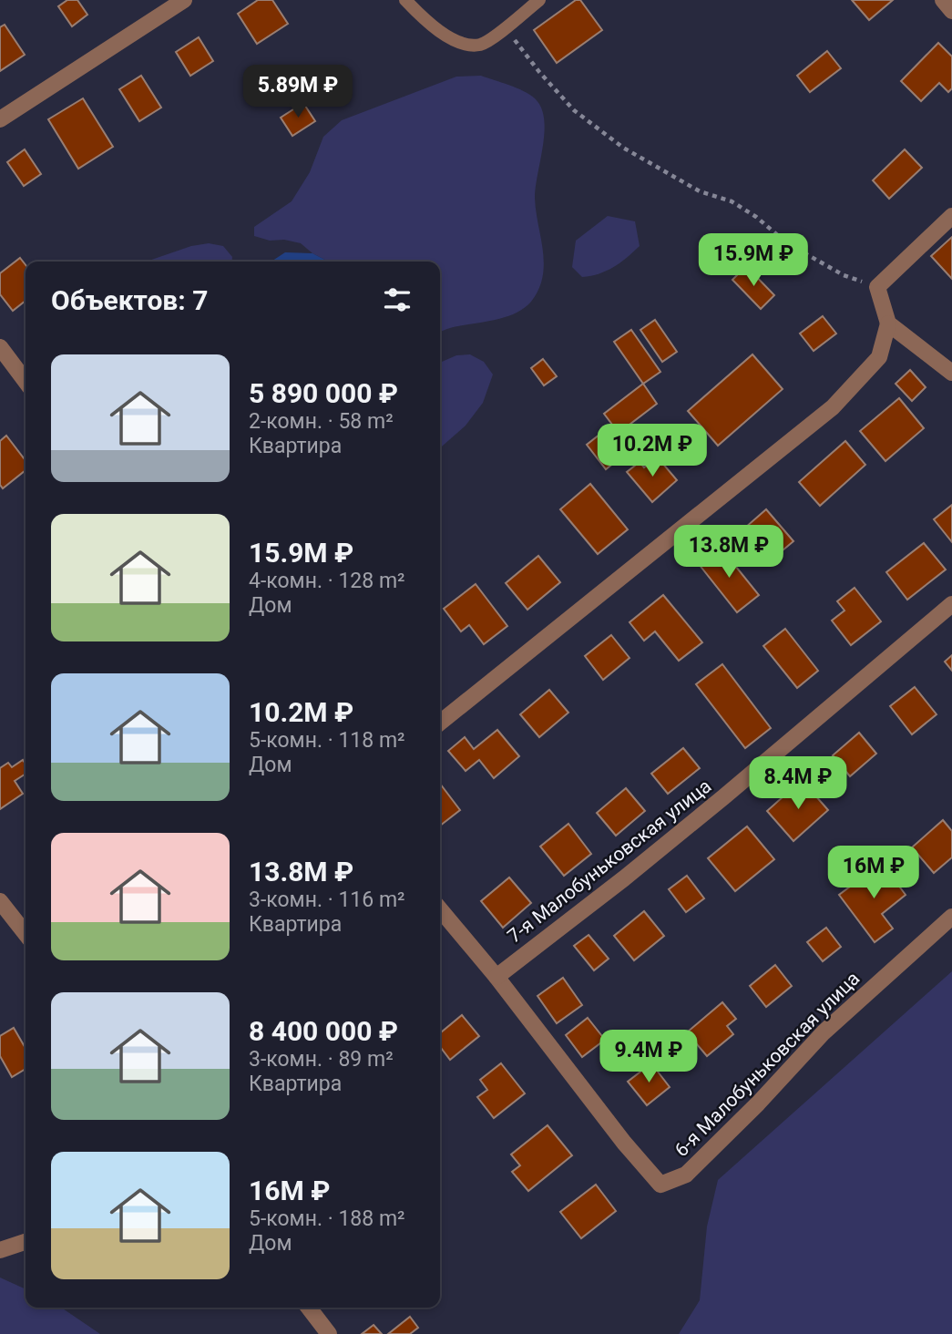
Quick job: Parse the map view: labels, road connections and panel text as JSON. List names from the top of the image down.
{
  "streets": {
    "street": ["7-я Малобуньковская улица", "6-я Малобуньковская улица"]
  },
  "crossings": [
    ["7-я Малобуньковская улица", "6-я Малобуньковская улица"]
  ],
  "page": {
    "price": [
      "5.89M ₽",
      "15.9M ₽",
      "10.2M ₽",
      "13.8M ₽",
      "8.4M ₽",
      "16M ₽",
      "9.4M ₽"
    ],
    "heading": "Объектов: 7",
    "list": [
      {
        "name": "5 890 000 ₽",
        "note": "2-комн. · 58 m² · Квартира"
      },
      {
        "name": "15.9M ₽",
        "note": "4-комн. · 128 m² · Дом"
      },
      {
        "name": "10.2M ₽",
        "note": "5-комн. · 118 m² · Дом"
      },
      {
        "name": "13.8M ₽",
        "note": "3-комн. · 116 m² · Квартира"
      },
      {
        "name": "8 400 000 ₽",
        "note": "3-комн. · 89 m² · Квартира"
      },
      {
        "name": "16M ₽",
        "note": "5-комн. · 188 m² · Дом"
      }
    ]
  }
}
